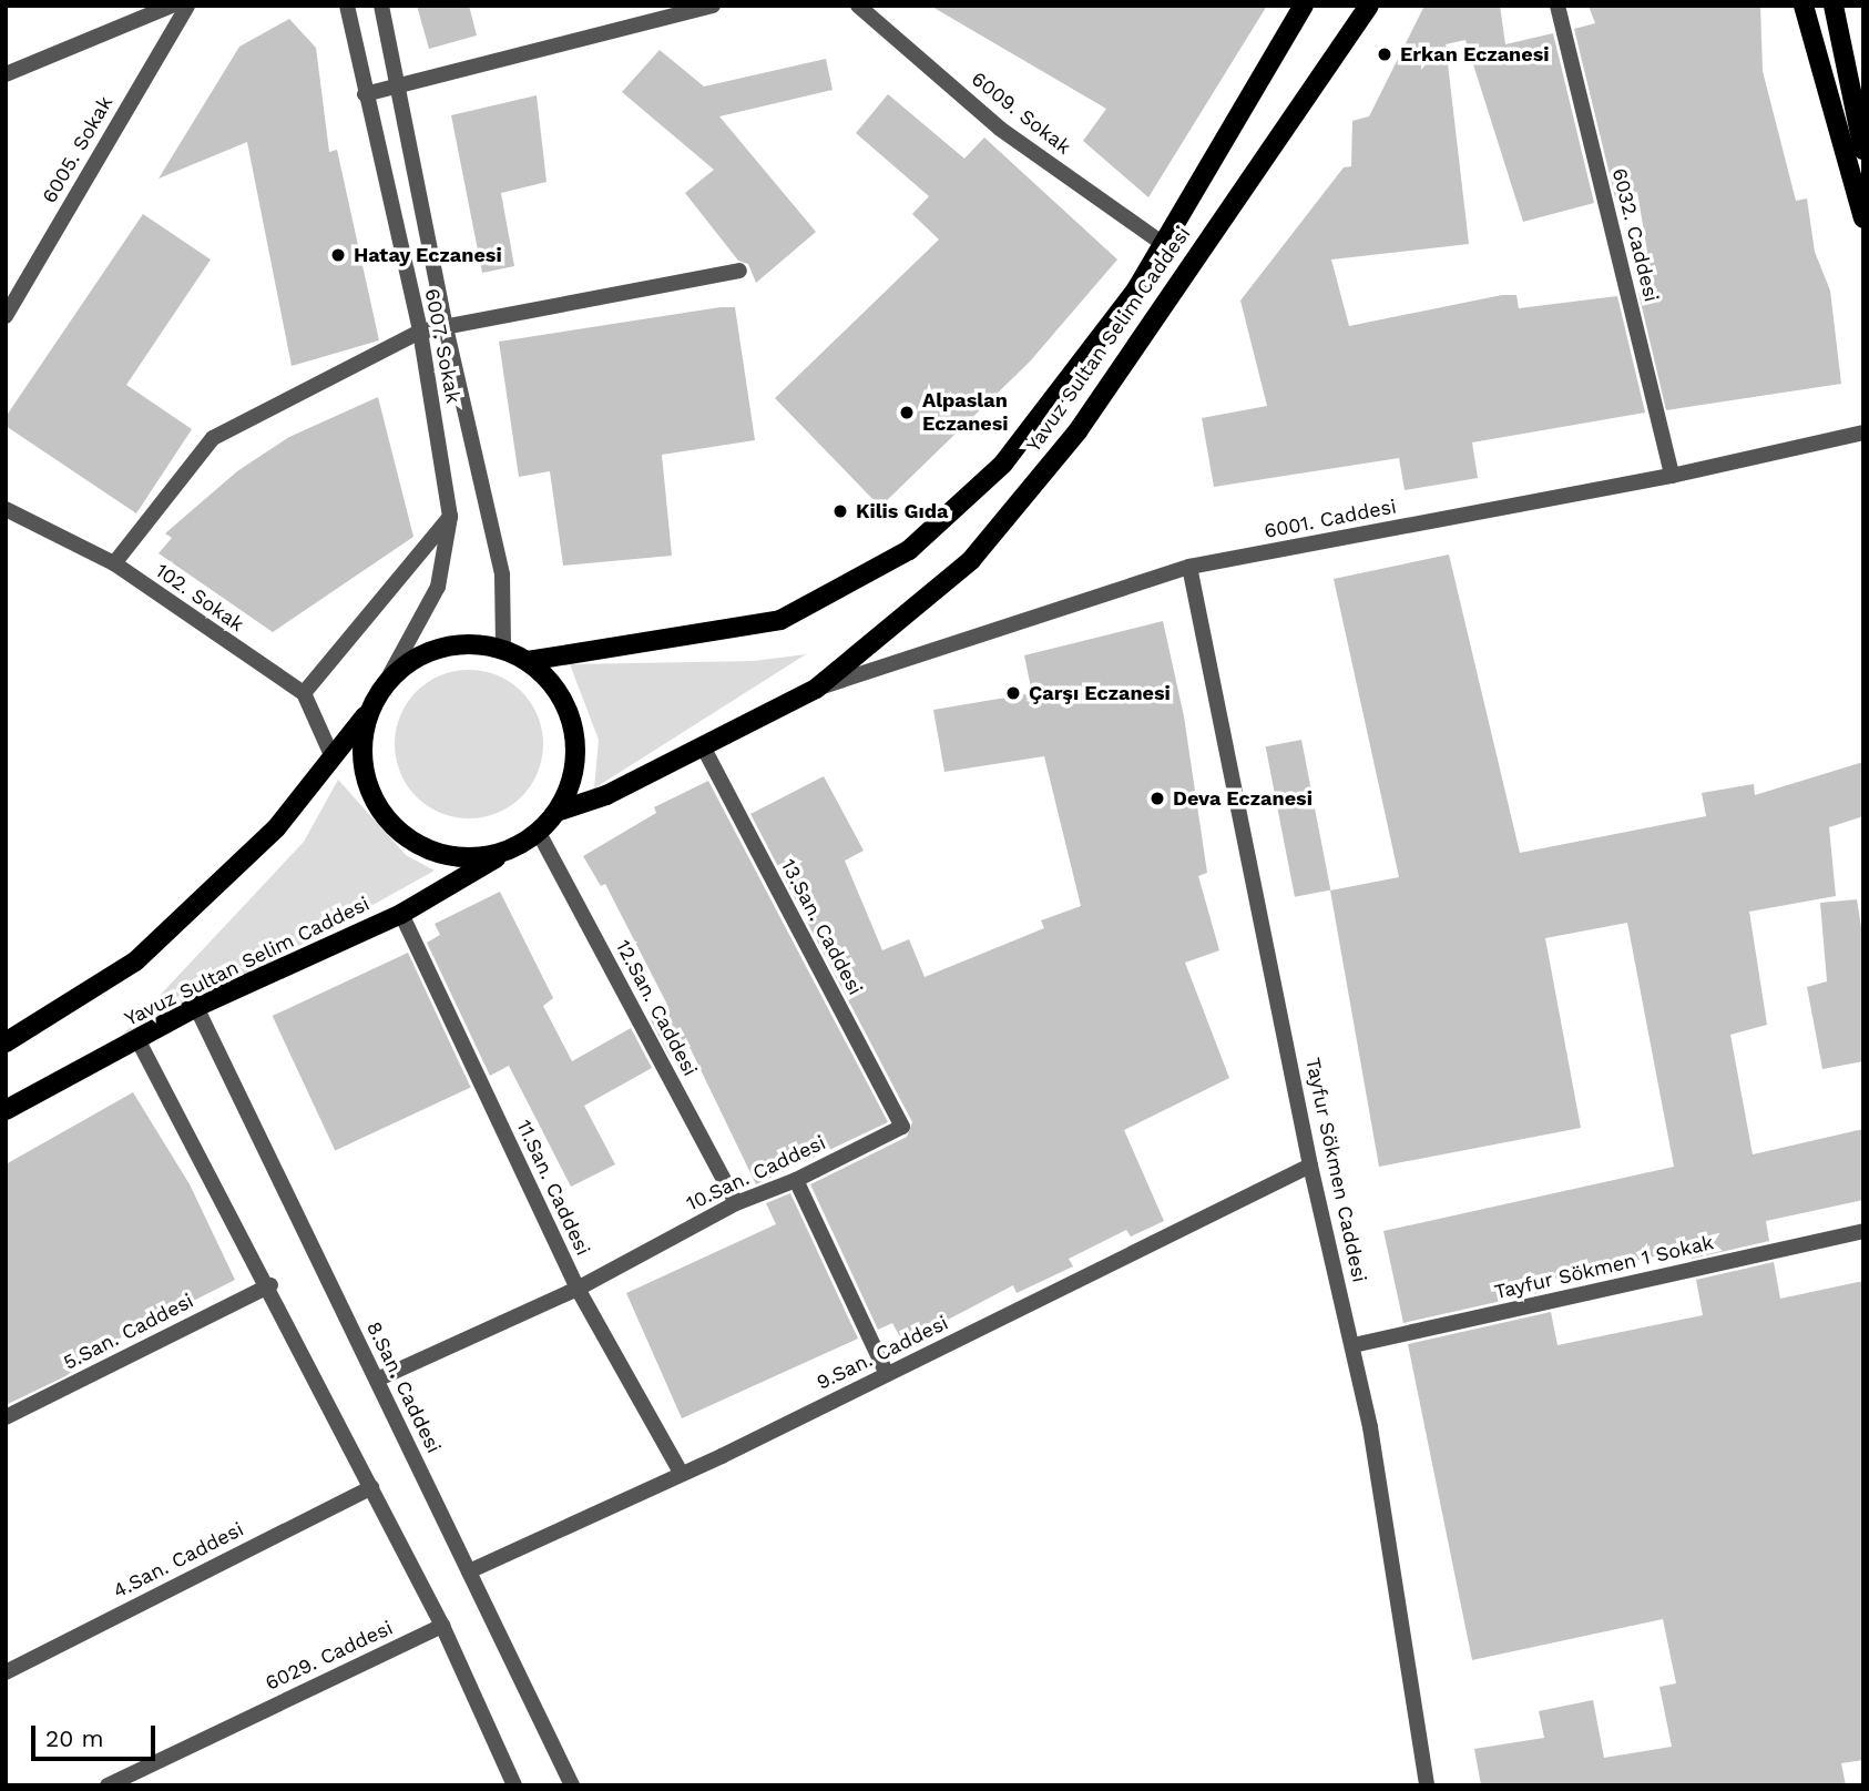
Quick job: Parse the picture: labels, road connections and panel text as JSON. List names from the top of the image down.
{
  "streets": {
    "main road": ["Yavuz Sultan Selim Caddesi"],
    "street": [
      "6009. Sokak",
      "6005. Sokak",
      "6032. Caddesi",
      "6007. Sokak",
      "6001. Caddesi",
      "102. Sokak",
      "13.San. Caddesi",
      "12.San. Caddesi",
      "Tayfur Sökmen Caddesi",
      "10.San. Caddesi",
      "11.San. Caddesi",
      "Tayfur Sökmen 1 Sokak",
      "5.San. Caddesi",
      "9.San. Caddesi",
      "8.San. Caddesi",
      "4.San. Caddesi",
      "6029. Caddesi"
    ]
  },
  "crossings": [
    ["6009. Sokak", "Yavuz Sultan Selim Caddesi"],
    ["6032. Caddesi", "6001. Caddesi"],
    ["Yavuz Sultan Selim Caddesi", "6007. Sokak"],
    ["Yavuz Sultan Selim Caddesi", "6001. Caddesi"],
    ["Yavuz Sultan Selim Caddesi", "13.San. Caddesi"],
    ["Yavuz Sultan Selim Caddesi", "12.San. Caddesi"],
    ["Yavuz Sultan Selim Caddesi", "11.San. Caddesi"],
    ["Yavuz Sultan Selim Caddesi", "8.San. Caddesi"],
    ["6007. Sokak", "12.San. Caddesi"],
    ["6001. Caddesi", "Tayfur Sökmen Caddesi"],
    ["13.San. Caddesi", "10.San. Caddesi"],
    ["12.San. Caddesi", "10.San. Caddesi"],
    ["Tayfur Sökmen Caddesi", "Tayfur Sökmen 1 Sokak"],
    ["Tayfur Sökmen Caddesi", "9.San. Caddesi"],
    ["10.San. Caddesi", "11.San. Caddesi"],
    ["10.San. Caddesi", "8.San. Caddesi"],
    ["11.San. Caddesi", "9.San. Caddesi"],
    ["9.San. Caddesi", "8.San. Caddesi"]
  ],
  "places": [
    "Erkan Eczanesi",
    "Hatay Eczanesi",
    "Alpaslan Eczanesi",
    "Kilis Gıda",
    "Çarşı Eczanesi",
    "Deva Eczanesi"
  ],
  "scale_bar": "20 m"
}
